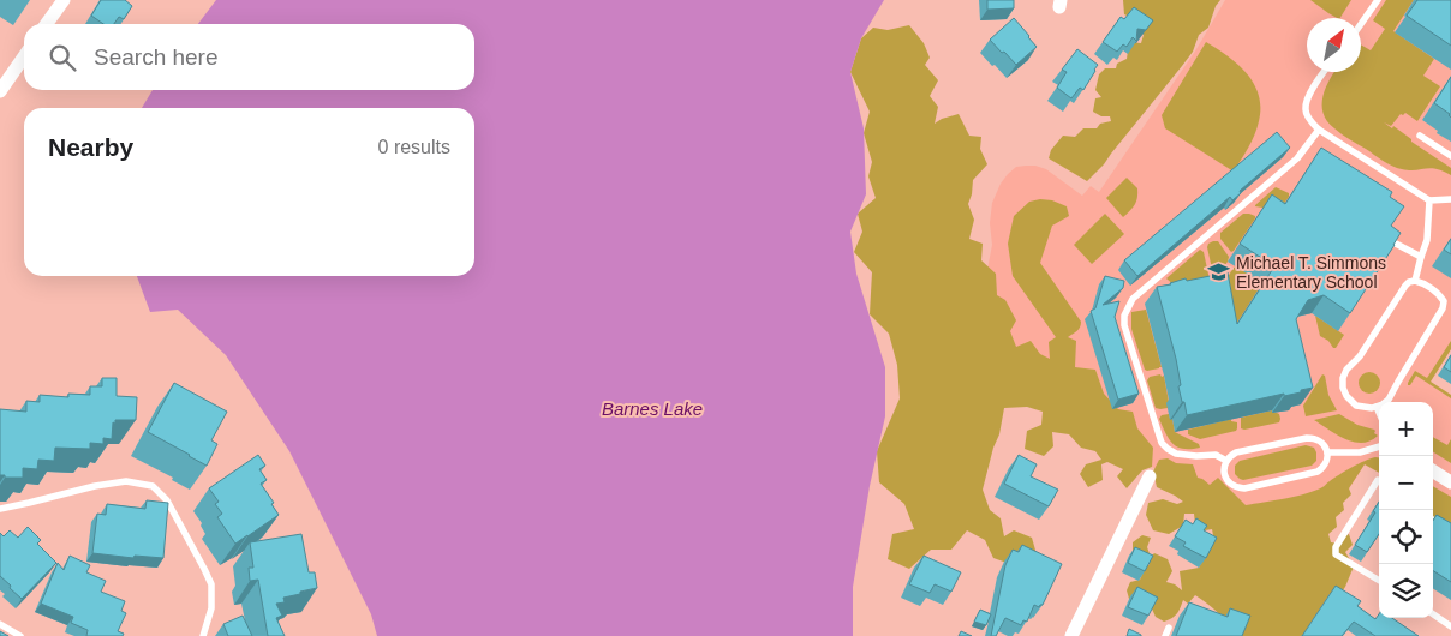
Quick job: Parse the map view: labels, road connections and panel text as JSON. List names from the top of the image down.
{
  "water": ["Barnes Lake"],
  "places": {
    "school or university": ["Michael T. Simmons Elementary School"]
  },
  "north": "top right",
  "page": {
    "search": "Search here",
    "heading": ["Nearby", "0 results"],
    "map_buttons": ["+", "−"]
  }
}
